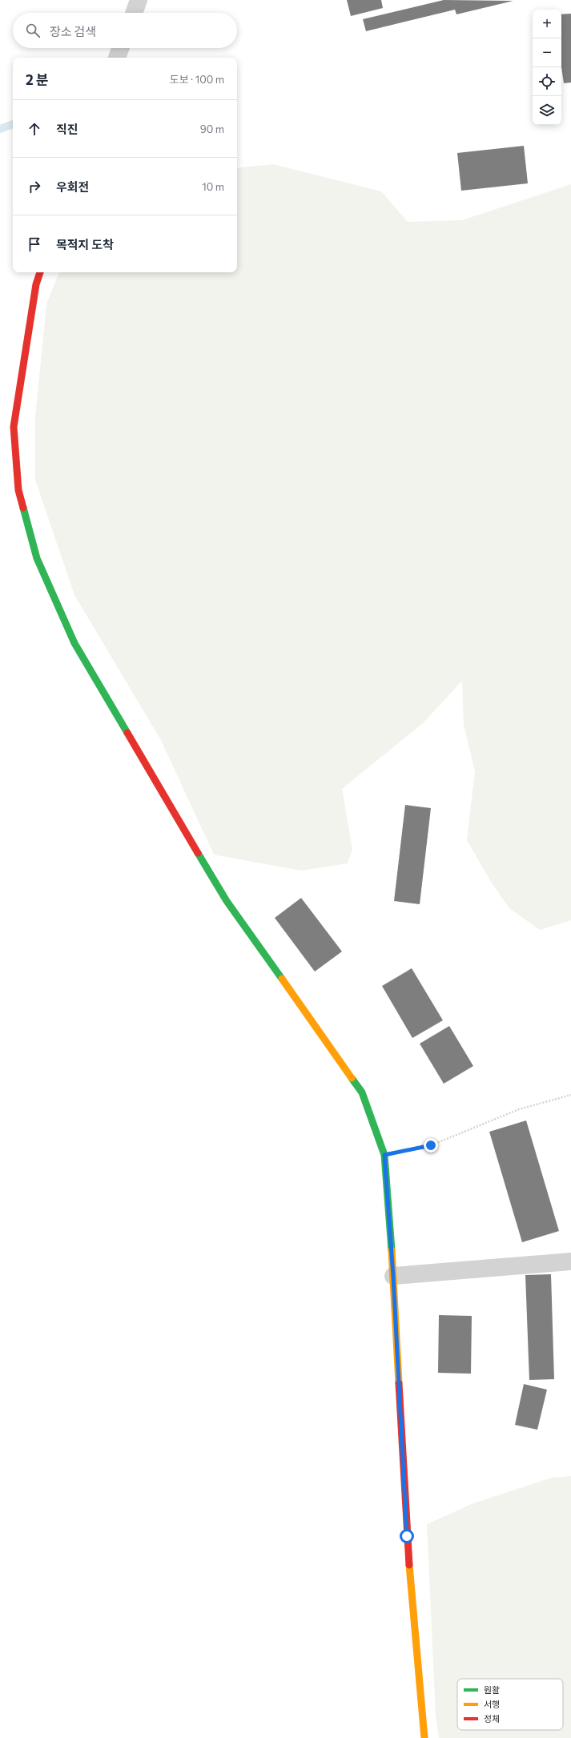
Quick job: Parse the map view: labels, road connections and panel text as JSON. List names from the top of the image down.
{
  "legend": ["원활", "서행", "정체"],
  "page": {
    "map_buttons": ["+", "−"],
    "search": "장소 검색",
    "heading": ["2 분", "도보 · 100 m"],
    "list": [
      ["직진", "90 m"],
      ["우회전", "10 m"],
      "목적지 도착"
    ]
  }
}
